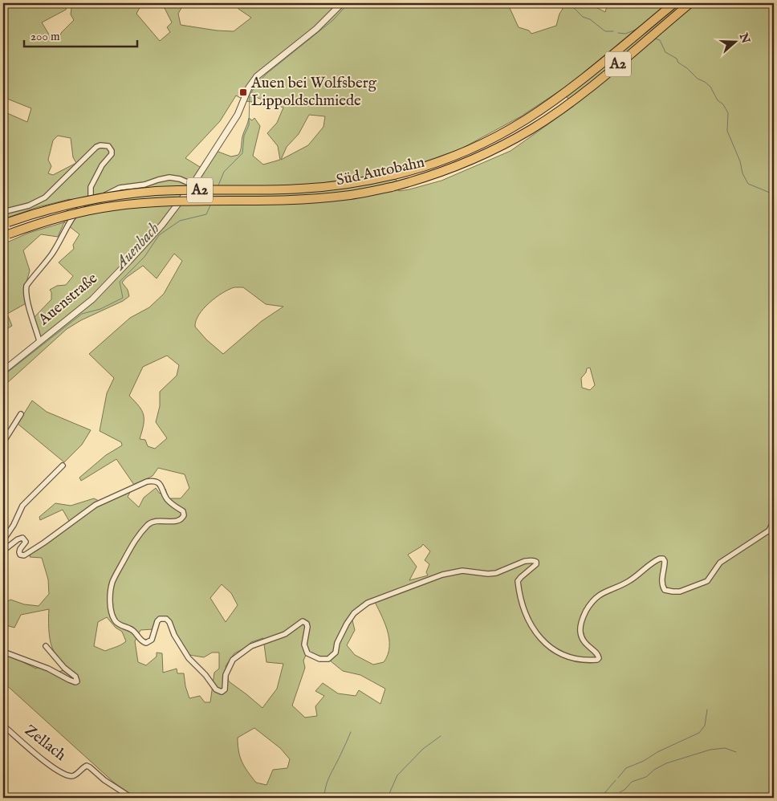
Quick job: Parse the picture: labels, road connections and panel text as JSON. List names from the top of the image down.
{
  "streets": {
    "highway": ["A2", "Süd Autobahn"],
    "street": ["Auenstraße", "Zellach"]
  },
  "water": ["Auenbach"],
  "places": {
    "transit": ["Auen bei Wolfsberg Lippoldschmiede"]
  },
  "scale_bar": "200 m",
  "north": "right"
}
